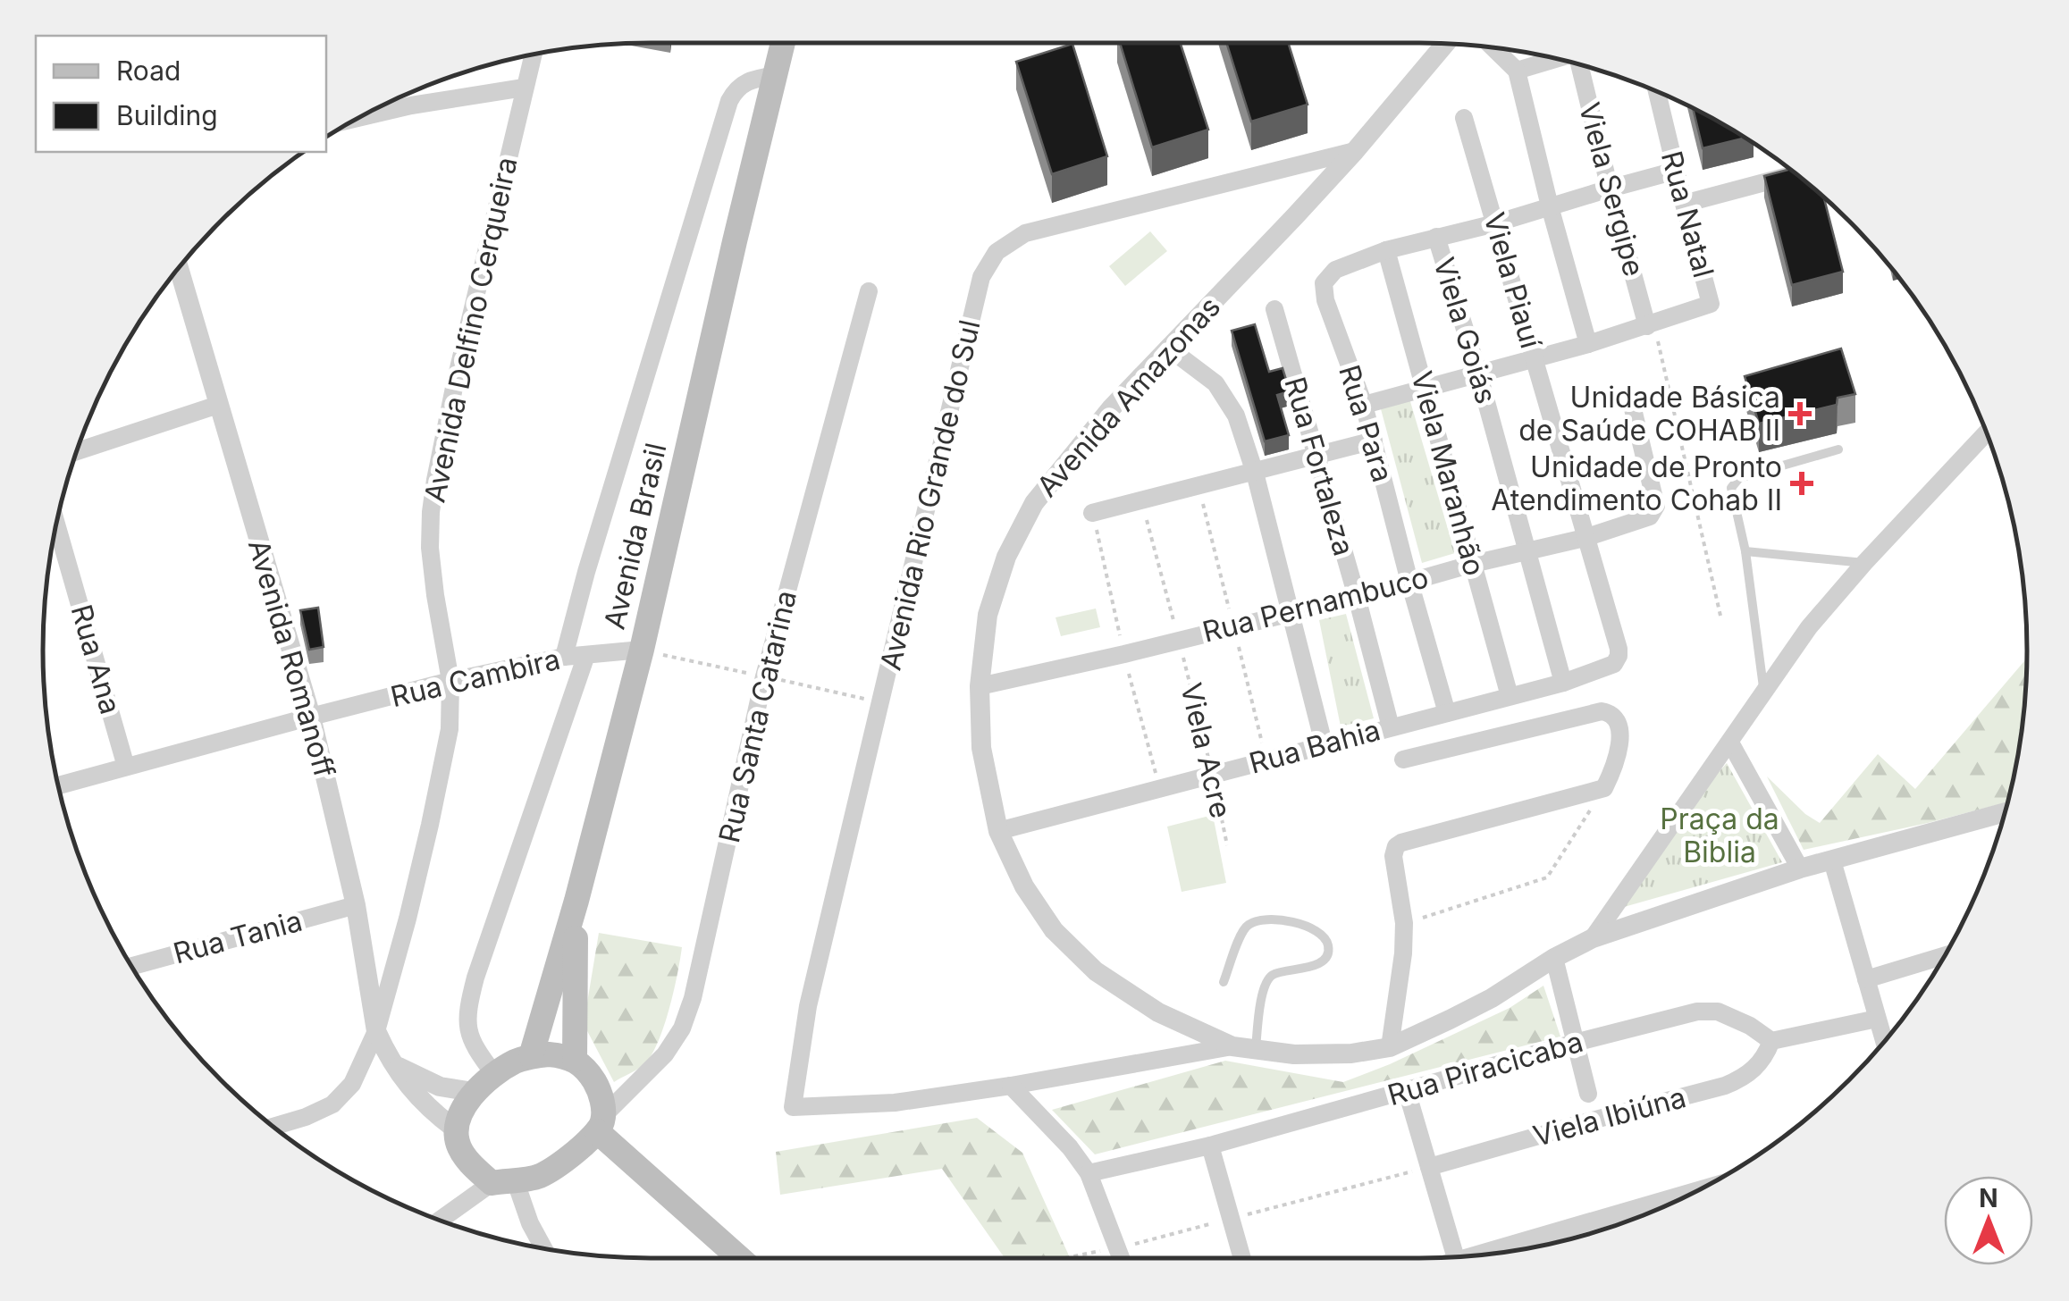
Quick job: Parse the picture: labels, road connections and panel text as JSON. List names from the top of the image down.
{
  "streets": {
    "main road": ["Avenida Brasil"],
    "street": [
      "Viela Sergipe",
      "Rua Natal",
      "Viela Piauí",
      "Avenida Delfino Cerqueira",
      "Viela Goiás",
      "Avenida Amazonas",
      "Rua Para",
      "Rua Fortaleza",
      "Viela Maranhão",
      "Avenida Rio Grande do Sul",
      "Rua Pernambuco",
      "Avenida Romanoff",
      "Rua Ana",
      "Rua Cambira",
      "Rua Santa Catarina",
      "Rua Bahia",
      "Rua Tania",
      "Rua Piracicaba",
      "Viela Ibiúna"
    ],
    "path": ["Viela Acre"]
  },
  "crossings": [
    ["Viela Sergipe", "Rua Natal"],
    ["Viela Piauí", "Rua Pernambuco"],
    ["Viela Piauí", "Rua Bahia"],
    ["Avenida Delfino Cerqueira", "Avenida Romanoff"],
    ["Avenida Delfino Cerqueira", "Rua Cambira"],
    ["Viela Goiás", "Rua Pernambuco"],
    ["Viela Goiás", "Rua Bahia"],
    ["Avenida Amazonas", "Avenida Rio Grande do Sul"],
    ["Avenida Amazonas", "Rua Pernambuco"],
    ["Avenida Amazonas", "Rua Bahia"],
    ["Rua Para", "Viela Maranhão"],
    ["Rua Para", "Rua Pernambuco"],
    ["Rua Para", "Rua Bahia"],
    ["Rua Fortaleza", "Rua Pernambuco"],
    ["Rua Fortaleza", "Rua Bahia"],
    ["Viela Maranhão", "Rua Pernambuco"],
    ["Viela Maranhão", "Rua Bahia"],
    ["Avenida Brasil", "Avenida Romanoff"],
    ["Avenida Brasil", "Rua Cambira"],
    ["Avenida Brasil", "Rua Santa Catarina"],
    ["Rua Pernambuco", "Viela Acre"],
    ["Avenida Romanoff", "Rua Cambira"],
    ["Avenida Romanoff", "Rua Santa Catarina"],
    ["Avenida Romanoff", "Rua Tania"],
    ["Rua Ana", "Rua Cambira"],
    ["Rua Bahia", "Viela Acre"],
    ["Rua Piracicaba", "Viela Ibiúna"]
  ],
  "parks": ["Praça da Biblia"],
  "places": {
    "health": ["Unidade Básica de Saúde COHAB II", "Unidade de Pronto Atendimento Cohab II"]
  },
  "legend": ["Road", "Building"],
  "north": "top"
}
